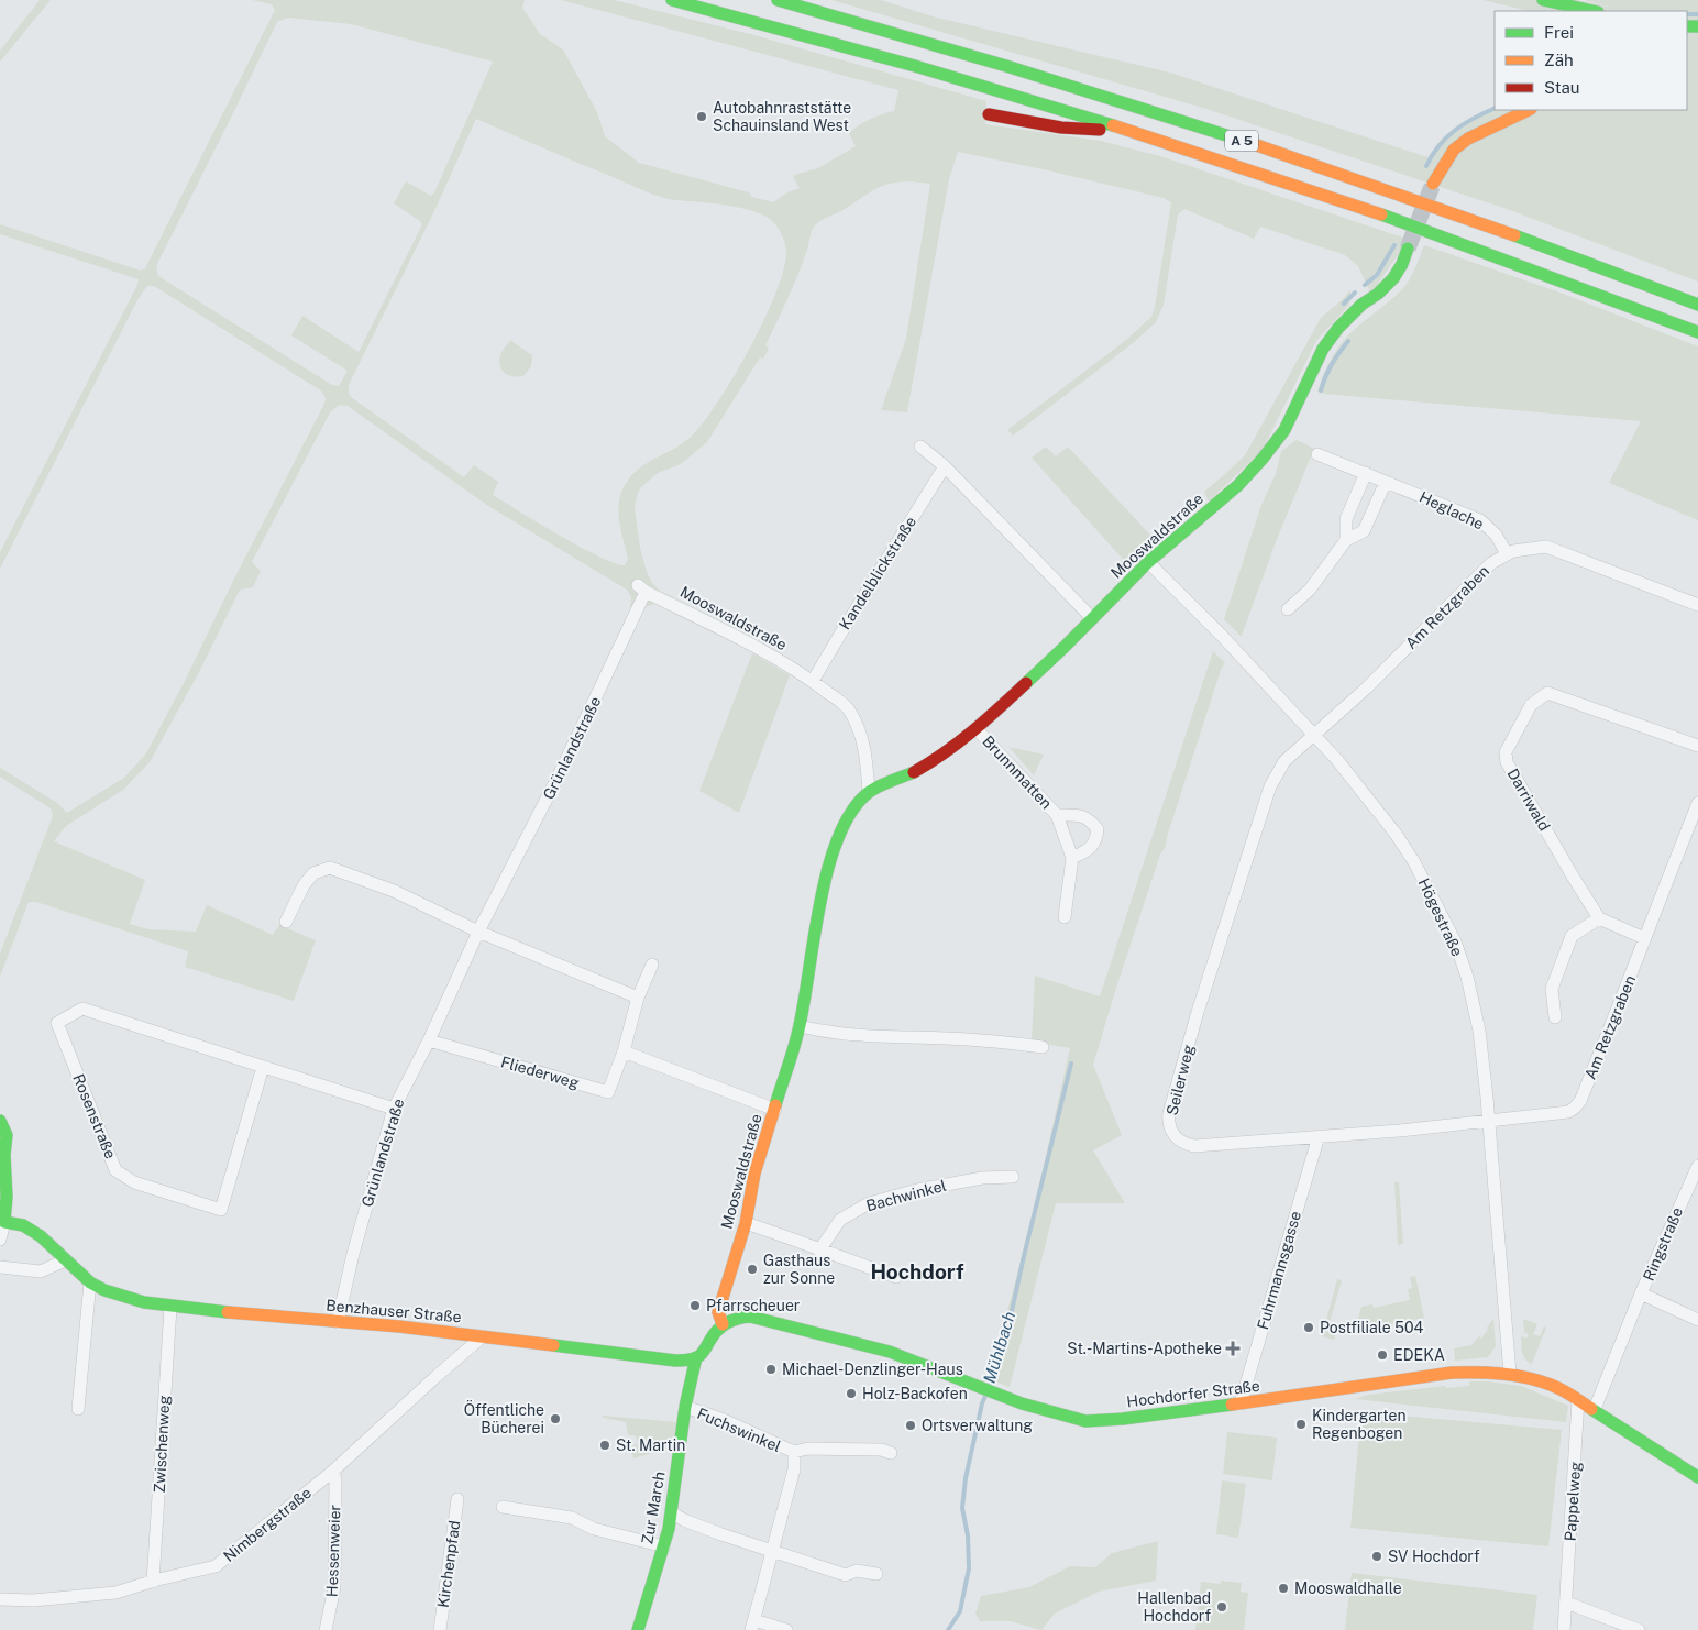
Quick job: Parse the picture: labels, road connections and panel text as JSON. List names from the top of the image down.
{
  "streets": {
    "main road": [
      "A 5",
      "Mooswaldstraße",
      "Benzhauser Straße",
      "Hochdorfer Straße",
      "Zur March"
    ],
    "street": [
      "Heglache",
      "Kandelblickstraße",
      "Am Retzgraben",
      "Grünlandstraße",
      "Brunnmatten",
      "Darriwald",
      "Högestraße",
      "Fliederweg",
      "Seilerweg",
      "Rosenstraße",
      "Bachwinkel",
      "Ringstraße",
      "Fuhrmannsgasse",
      "Fuchswinkel",
      "Zwischenweg",
      "Pappelweg",
      "Nimbergstraße",
      "Hessenweier",
      "Kirchenpfad"
    ]
  },
  "crossings": [
    ["Heglache", "Am Retzgraben"],
    ["Mooswaldstraße", "Kandelblickstraße"],
    ["Mooswaldstraße", "Grünlandstraße"],
    ["Mooswaldstraße", "Brunnmatten"],
    ["Mooswaldstraße", "Högestraße"],
    ["Mooswaldstraße", "Hochdorfer Straße"],
    ["Am Retzgraben", "Högestraße"],
    ["Am Retzgraben", "Seilerweg"],
    ["Grünlandstraße", "Fliederweg"],
    ["Grünlandstraße", "Rosenstraße"],
    ["Grünlandstraße", "Benzhauser Straße"],
    ["Högestraße", "Seilerweg"],
    ["Högestraße", "Hochdorfer Straße"],
    ["Seilerweg", "Fuhrmannsgasse"],
    ["Ringstraße", "Hochdorfer Straße"],
    ["Fuhrmannsgasse", "Hochdorfer Straße"],
    ["Benzhauser Straße", "Zwischenweg"],
    ["Benzhauser Straße", "Zur March"],
    ["Benzhauser Straße", "Nimbergstraße"],
    ["Hochdorfer Straße", "Pappelweg"],
    ["Fuchswinkel", "Zur March"],
    ["Zwischenweg", "Nimbergstraße"],
    ["Nimbergstraße", "Hessenweier"]
  ],
  "districts": ["Hochdorf"],
  "water": ["Mühlbach"],
  "places": {
    "other": [
      "Autobahnraststätte Schauinsland West",
      "Gasthaus zur Sonne",
      "Pfarrscheuer",
      "Postfiliale 504",
      "EDEKA",
      "Michael-Denzlinger-Haus",
      "Holz-Backofen",
      "Öffentliche Bücherei",
      "Kindergarten Regenbogen",
      "Ortsverwaltung",
      "St. Martin",
      "SV Hochdorf",
      "Mooswaldhalle",
      "Hallenbad Hochdorf"
    ],
    "health": ["St.-Martins-Apotheke"]
  },
  "legend": ["Frei", "Zäh", "Stau"]
}
